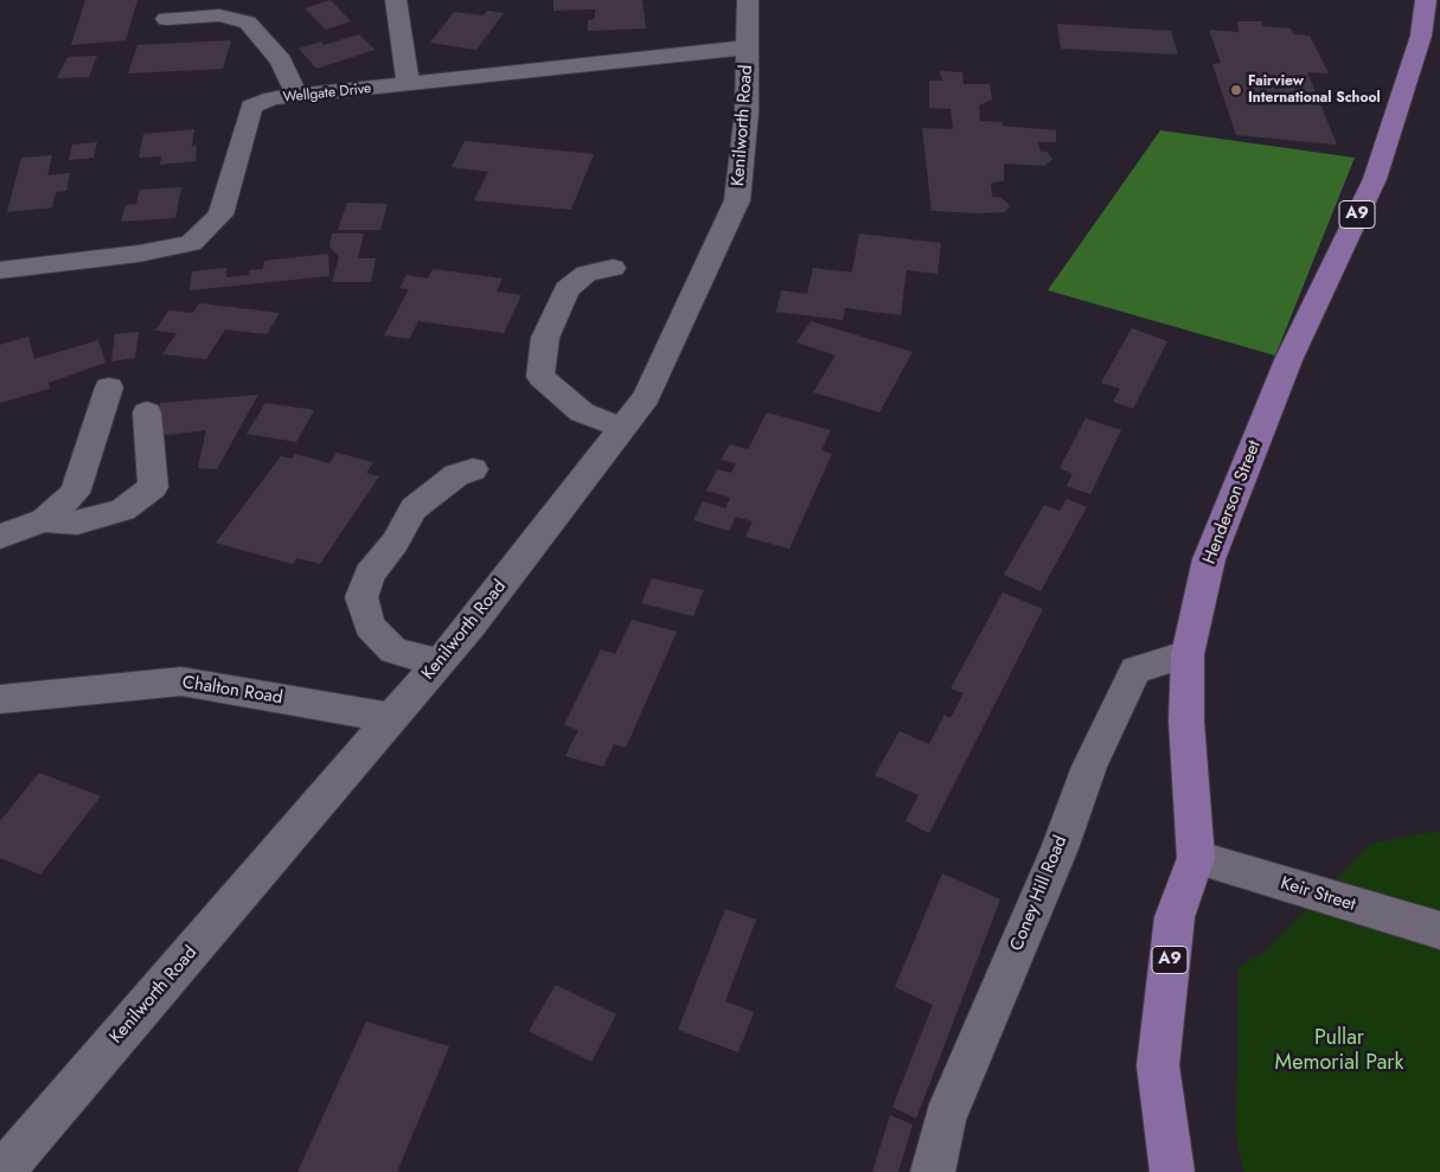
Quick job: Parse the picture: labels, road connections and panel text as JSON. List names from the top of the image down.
{
  "streets": {
    "main road": ["A9", "Henderson Street"],
    "street": [
      "Wellgate Drive",
      "Kenilworth Road",
      "Chalton Road",
      "Coney Hill Road",
      "Keir Street"
    ]
  },
  "crossings": [
    ["Wellgate Drive", "Kenilworth Road"],
    ["Kenilworth Road", "Chalton Road"],
    ["Henderson Street", "Coney Hill Road"],
    ["Henderson Street", "Keir Street"]
  ],
  "parks": ["Pullar Memorial Park"],
  "places": ["Fairview International School"]
}
